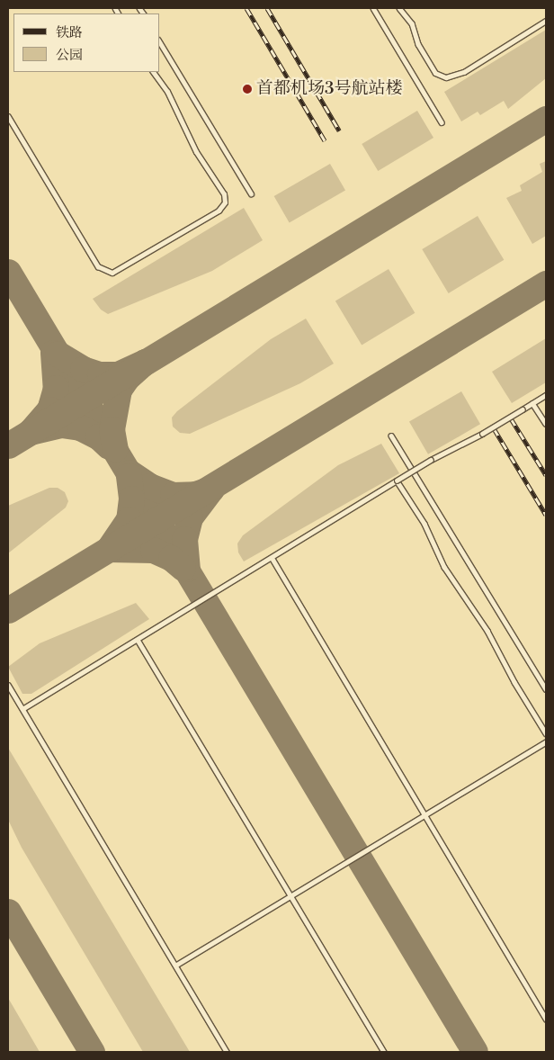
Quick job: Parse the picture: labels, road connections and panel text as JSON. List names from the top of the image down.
{
  "places": ["首都机场3号航站楼"],
  "legend": ["铁路", "公园"]
}
